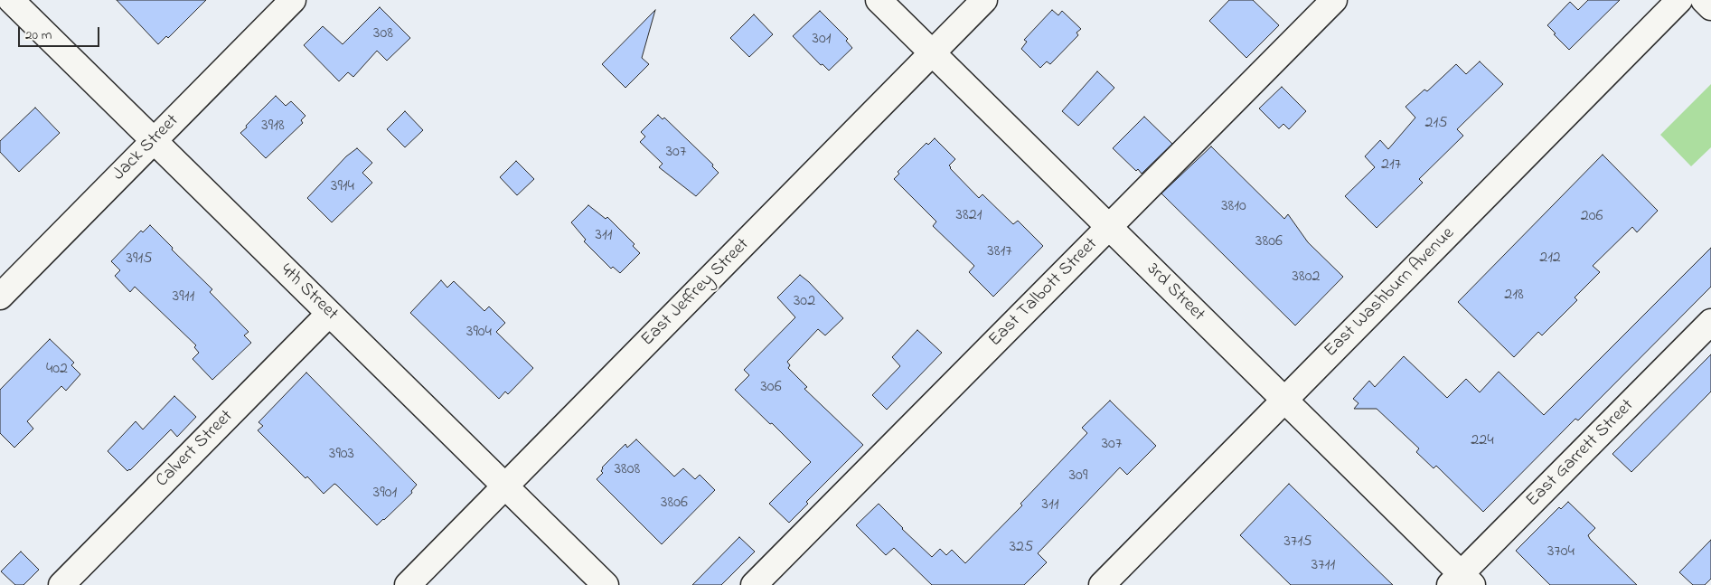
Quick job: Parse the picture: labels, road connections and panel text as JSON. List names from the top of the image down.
{
  "streets": {
    "street": [
      "Jack Street",
      "4th Street",
      "East Jeffrey Street",
      "East Talbott Street",
      "3rd Street",
      "East Washburn Avenue",
      "Calvert Street",
      "East Garrett Street"
    ]
  },
  "crossings": [
    ["Jack Street", "4th Street"],
    ["4th Street", "East Jeffrey Street"],
    ["4th Street", "Calvert Street"],
    ["East Jeffrey Street", "3rd Street"],
    ["East Talbott Street", "3rd Street"],
    ["3rd Street", "East Washburn Avenue"],
    ["3rd Street", "East Garrett Street"]
  ],
  "house_numbers": [
    "308",
    "301",
    "215",
    "3918",
    "307",
    "217",
    "3914",
    "3810",
    "3821",
    "206",
    "311",
    "3806",
    "3817",
    "212",
    "3915",
    "3802",
    "218",
    "3911",
    "302",
    "3904",
    "402",
    "306",
    "224",
    "307",
    "3903",
    "3808",
    "309",
    "3901",
    "3806",
    "311",
    "3715",
    "325",
    "3704",
    "3711"
  ],
  "scale_bar": "20 m"
}
